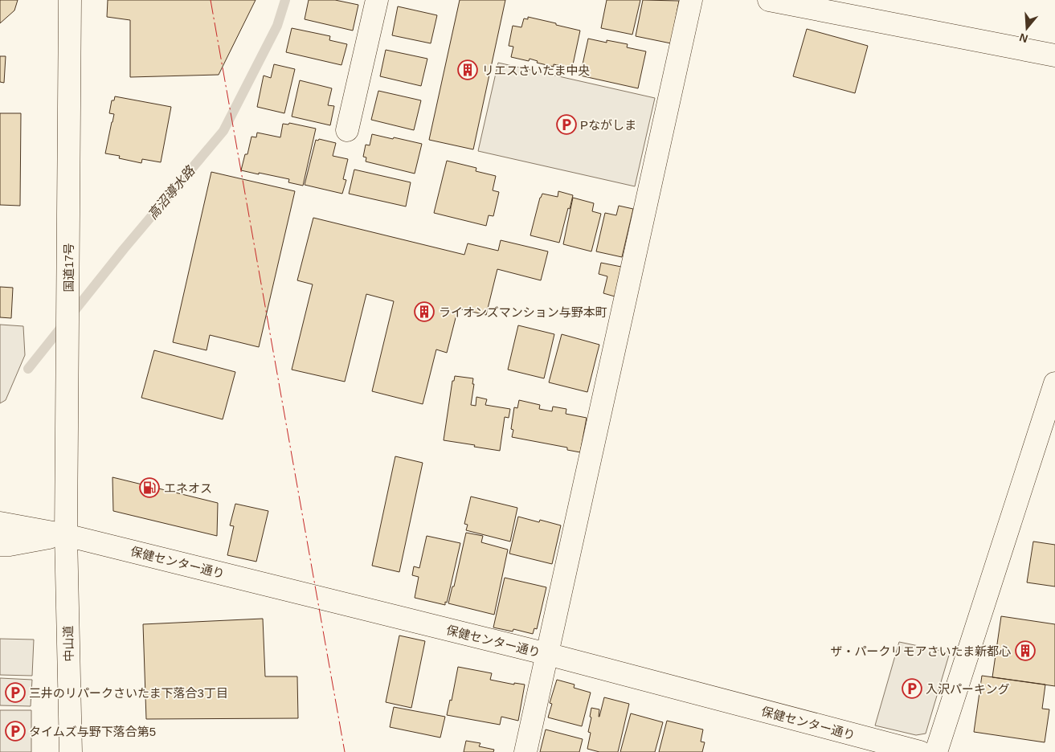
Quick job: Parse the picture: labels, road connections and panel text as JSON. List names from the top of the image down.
{
  "streets": {
    "main road": ["国道17号", "保健センター通り", "中山道"]
  },
  "crossings": [
    ["国道17号", "保健センター通り"],
    ["国道17号", "中山道"],
    ["保健センター通り", "中山道"]
  ],
  "water": ["高沼導水路"],
  "places": {
    "building": ["リエスさいたま中央", "ライオンズマンション与野本町", "ザ・パークリモアさいたま新都心"],
    "parking": [
      "Pながしま",
      "入沢パーキング",
      "三井のリパークさいたま下落合3丁目",
      "タイムズ与野下落合第5"
    ],
    "fuel station": ["エネオス"]
  },
  "north": "bottom"
}
